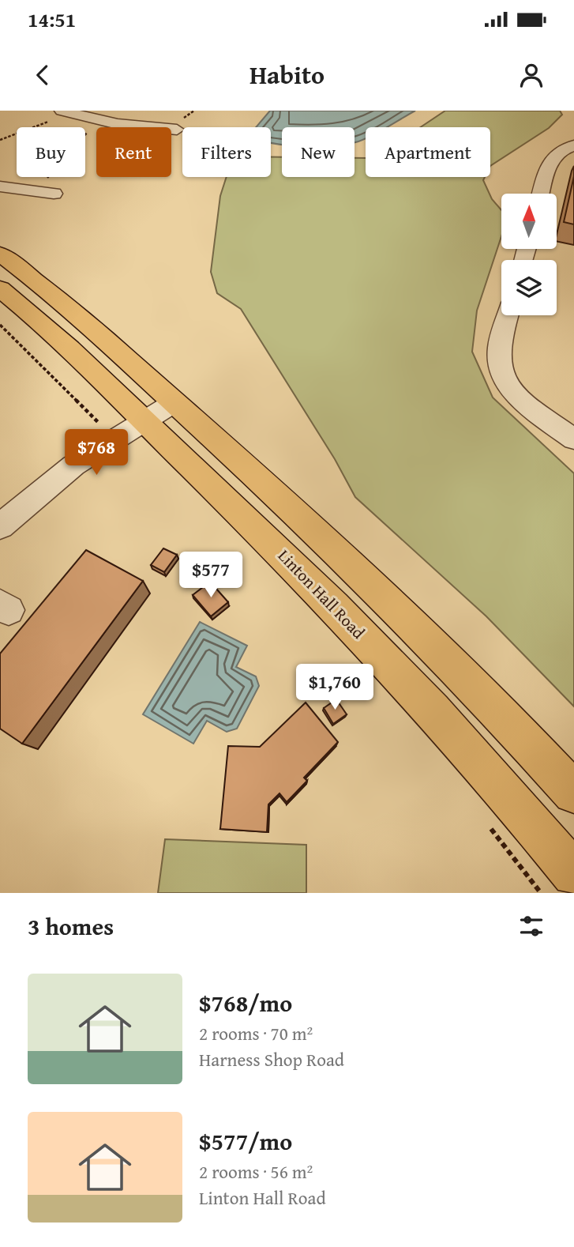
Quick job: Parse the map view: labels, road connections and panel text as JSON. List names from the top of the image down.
{
  "streets": {
    "main road": ["Linton Hall Road"]
  },
  "north": "top",
  "page": {
    "status": "14:51",
    "header": "Habito",
    "chip": [
      "Buy",
      "Rent",
      "Filters",
      "New",
      "Apartment"
    ],
    "price": ["$768", "$577", "$1,760"],
    "heading": "3 homes",
    "list": [
      {
        "name": "$768/mo",
        "note": "2 rooms · 70 m² · Harness Shop Road"
      },
      {
        "name": "$577/mo",
        "note": "2 rooms · 56 m² · Linton Hall Road"
      }
    ]
  }
}
